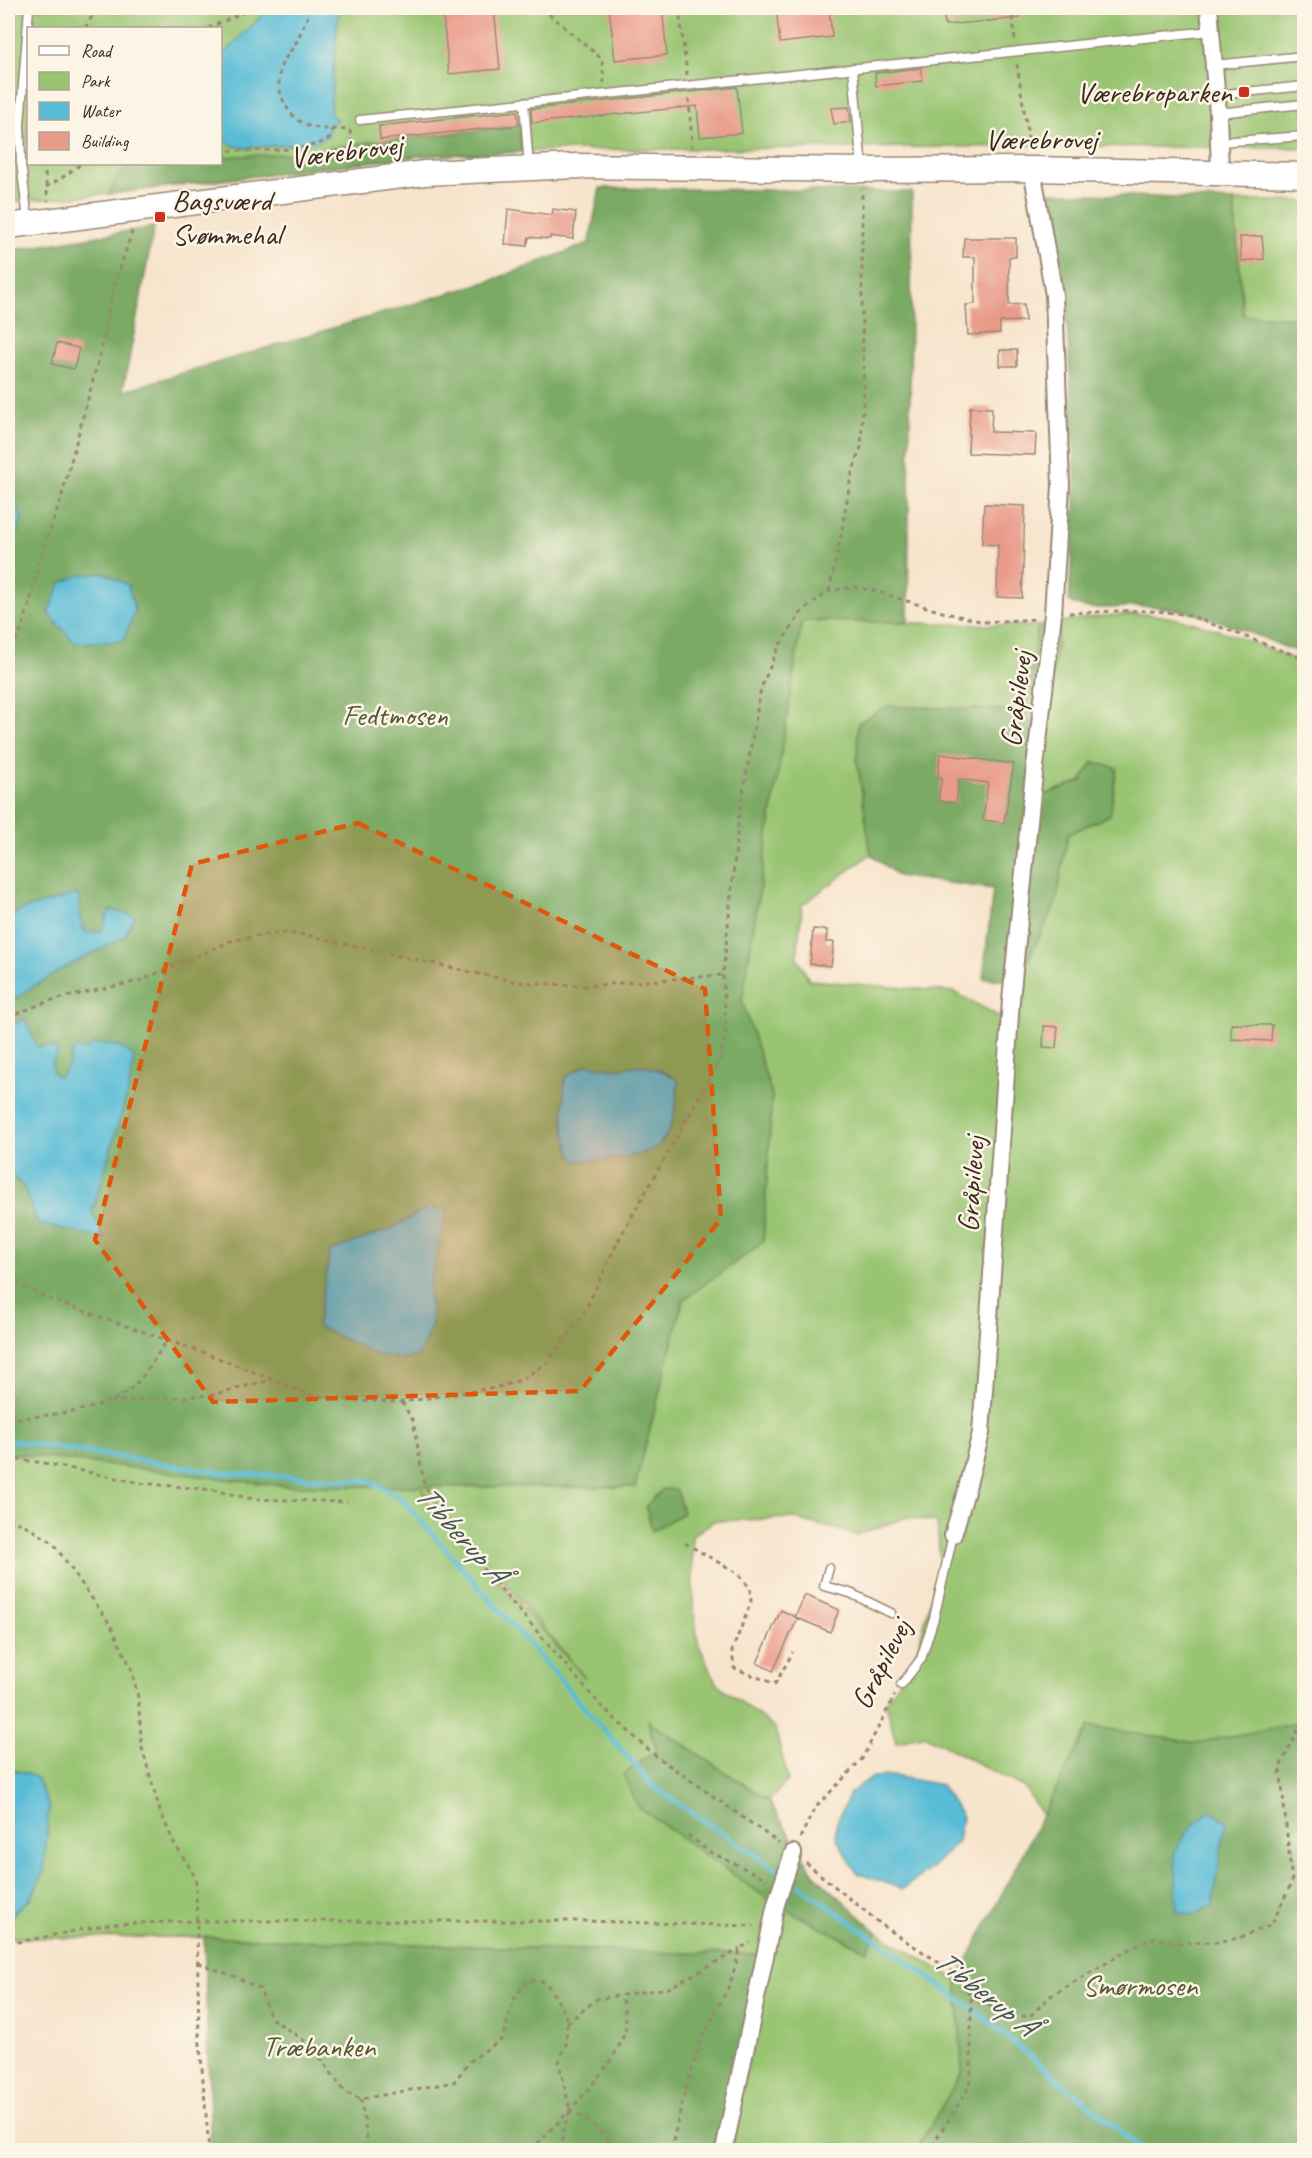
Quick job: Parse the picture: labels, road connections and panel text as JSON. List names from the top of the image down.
{
  "streets": {
    "street": ["Værebrovej", "Gråpilevej"]
  },
  "crossings": [
    ["Værebrovej", "Gråpilevej"]
  ],
  "water": ["Tibberup Å"],
  "parks": ["Fedtmosen", "Smørmosen", "Træbanken"],
  "places": {
    "transit": ["Værebroparken", "Bagsværd Svømmehal"]
  },
  "legend": [
    "Road",
    "Park",
    "Water",
    "Building"
  ]
}
